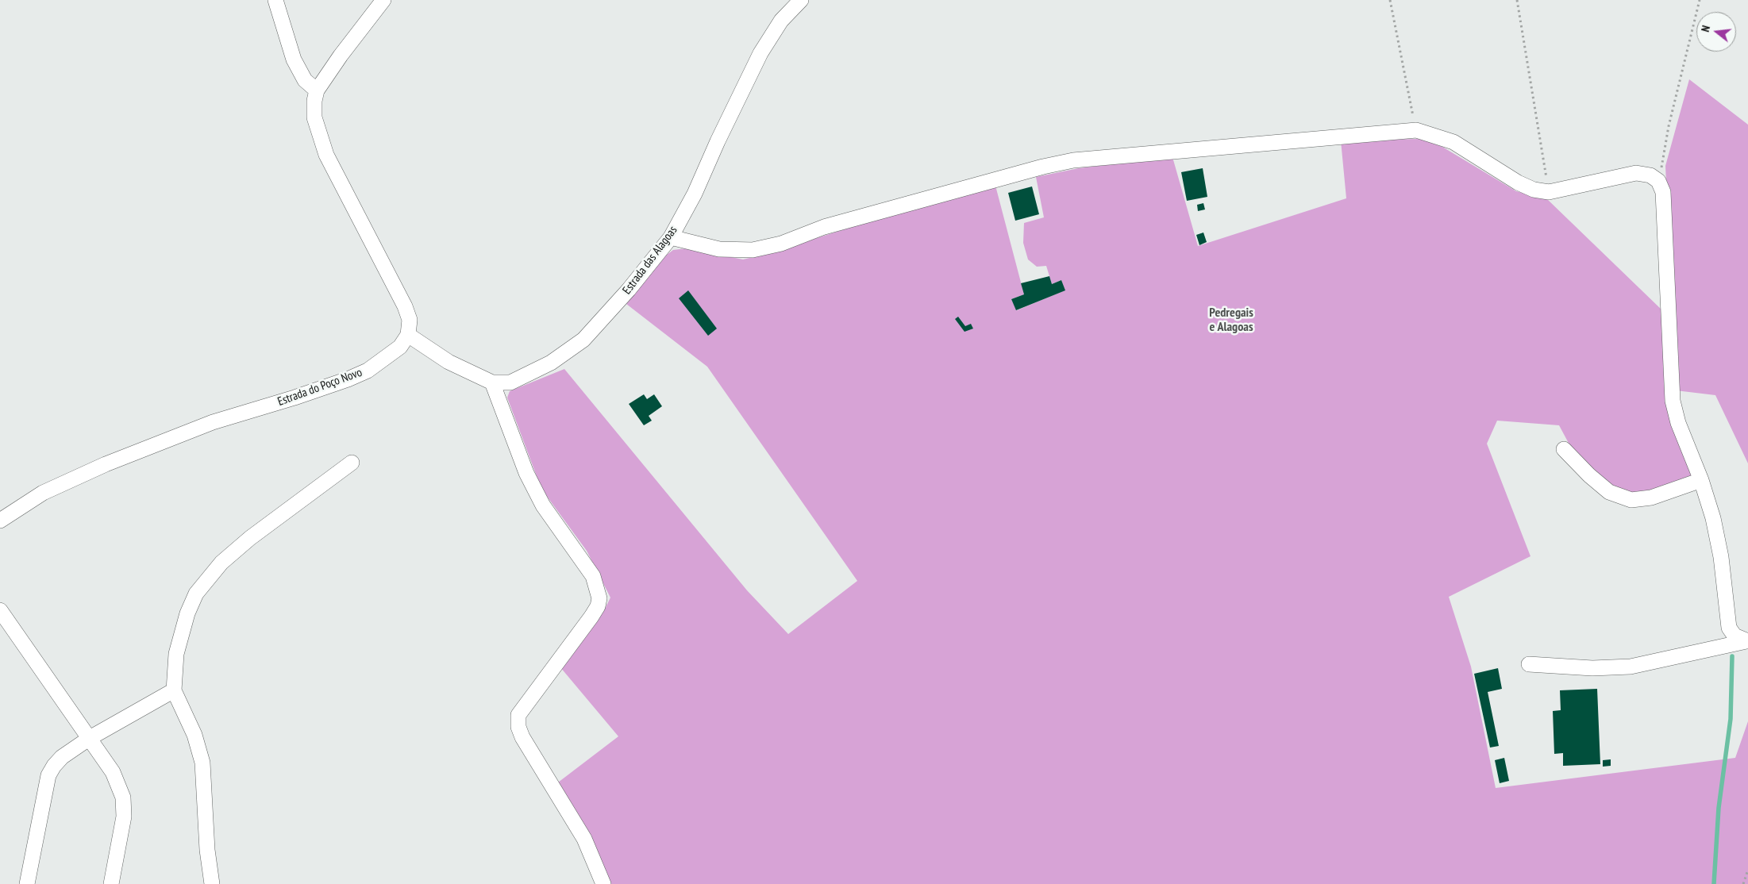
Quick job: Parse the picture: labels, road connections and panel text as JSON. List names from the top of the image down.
{
  "streets": {
    "street": ["Estrada das Alagoas", "Estrada do Poço Novo"]
  },
  "crossings": [
    ["Estrada das Alagoas", "Estrada do Poço Novo"]
  ],
  "districts": ["Pedregais e Alagoas"],
  "north": "left"
}
